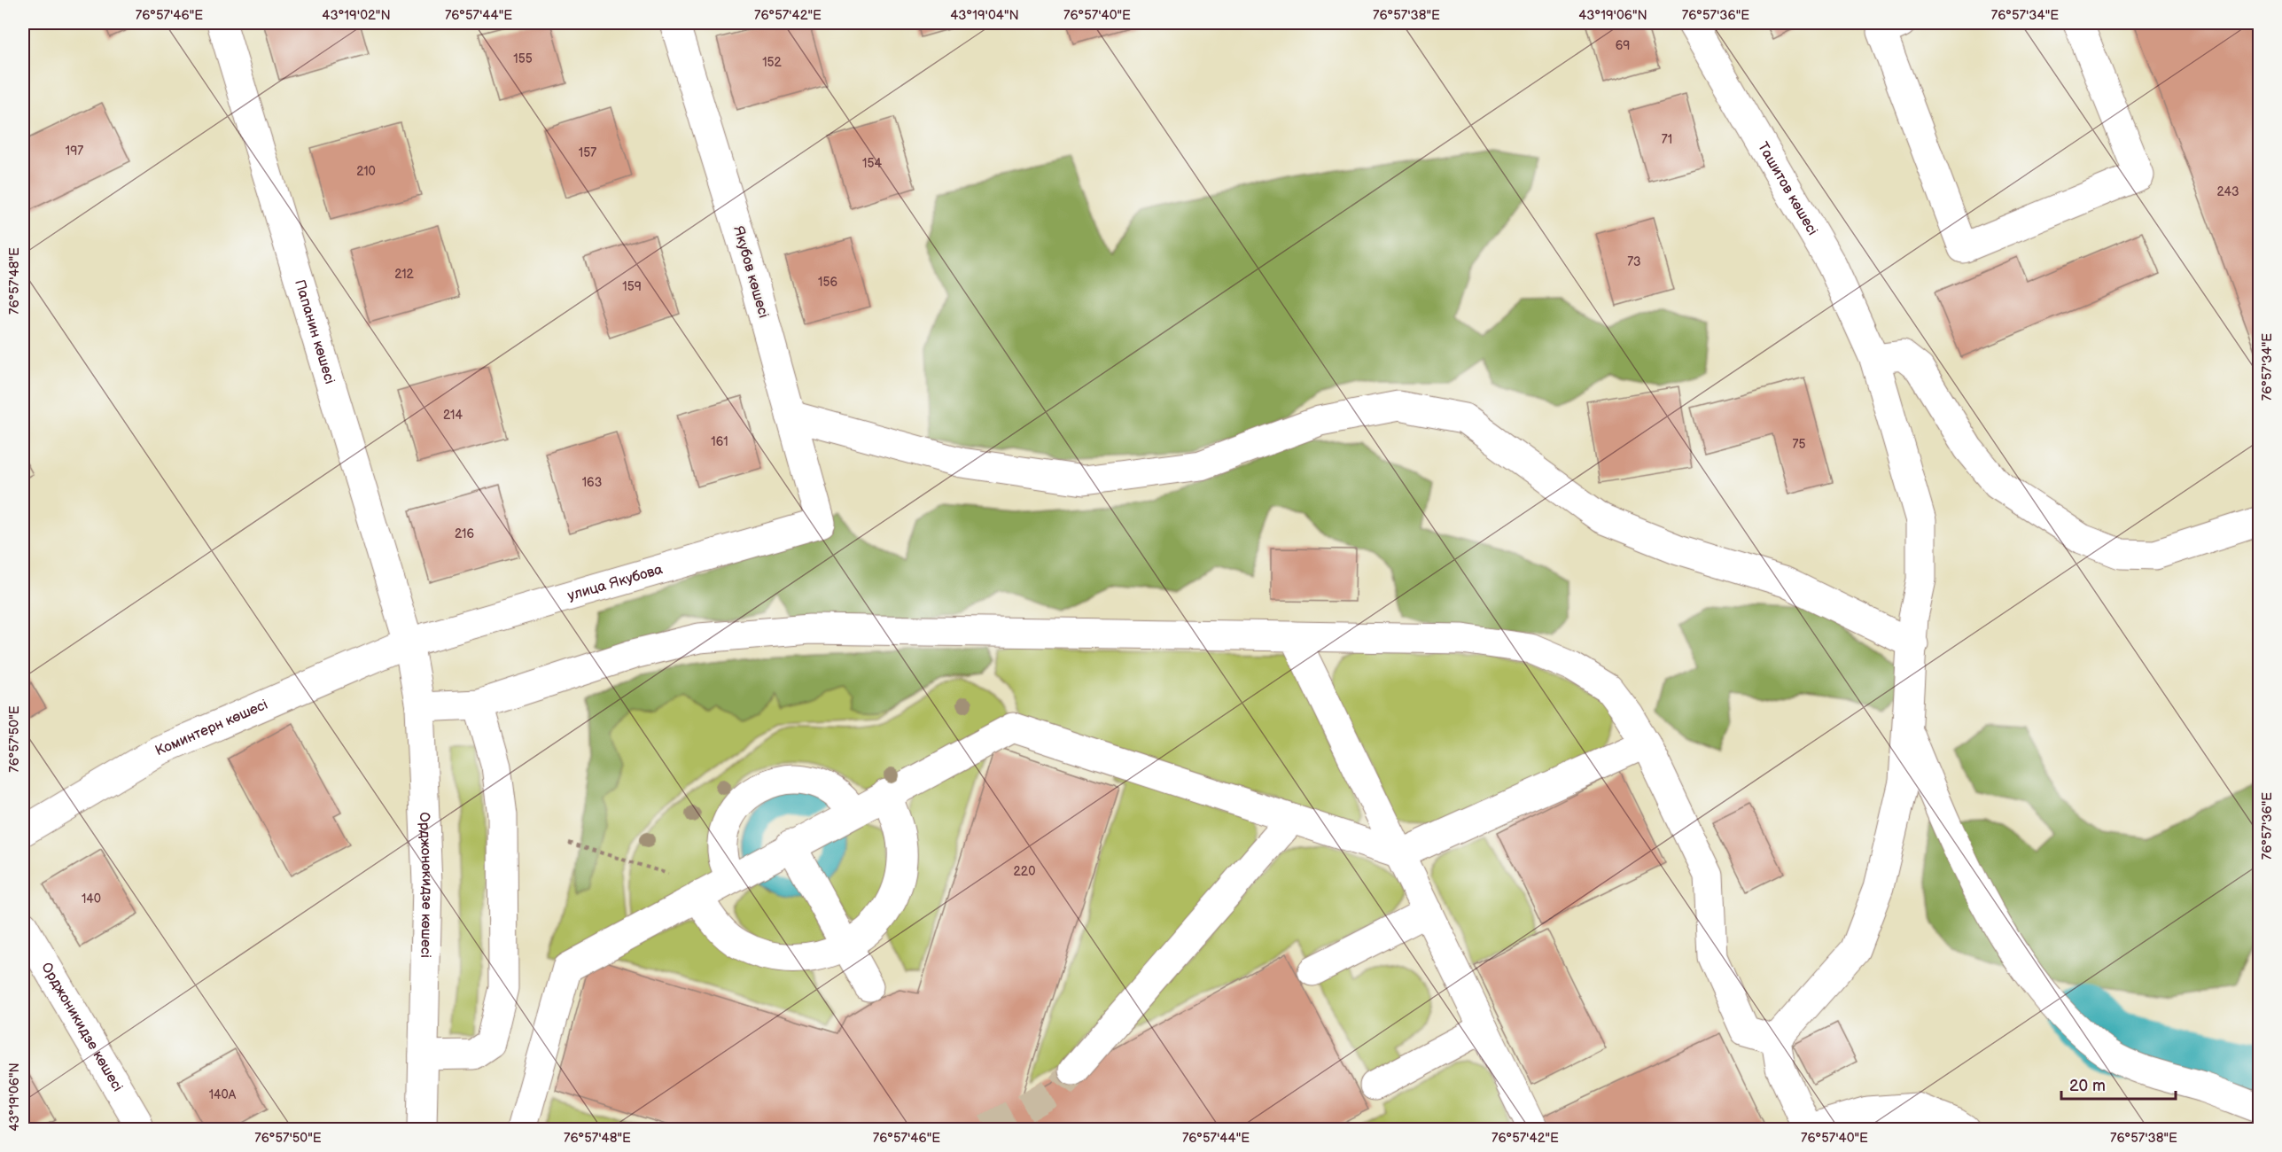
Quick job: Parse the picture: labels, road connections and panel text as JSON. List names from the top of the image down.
{
  "streets": {
    "street": [
      "Ташитов көшесі",
      "Якубов көшесі",
      "Папанин көшесі",
      "улица Якубова",
      "Коминтерн көшесі",
      "Орджонокидзе көшесі",
      "Орджоникидзе көшесі"
    ]
  },
  "crossings": [
    ["Якубов көшесі", "улица Якубова"],
    ["Папанин көшесі", "улица Якубова"],
    ["Папанин көшесі", "Коминтерн көшесі"],
    ["Папанин көшесі", "Орджонокидзе көшесі"],
    ["улица Якубова", "Коминтерн көшесі"],
    ["улица Якубова", "Орджонокидзе көшесі"],
    ["Коминтерн көшесі", "Орджонокидзе көшесі"]
  ],
  "house_numbers": [
    "69",
    "155",
    "152",
    "71",
    "197",
    "157",
    "154",
    "210",
    "243",
    "73",
    "212",
    "156",
    "159",
    "214",
    "161",
    "75",
    "163",
    "216",
    "220",
    "140",
    "140А"
  ],
  "scale_bar": "20 m",
  "coordinates": [
    "76°57'46\"E",
    "43°19'02\"N",
    "76°57'44\"E",
    "76°57'42\"E",
    "43°19'04\"N",
    "76°57'40\"E",
    "76°57'38\"E",
    "43°19'06\"N",
    "76°57'36\"E",
    "76°57'34\"E",
    "76°57'48\"E",
    "76°57'50\"E"
  ]
}
